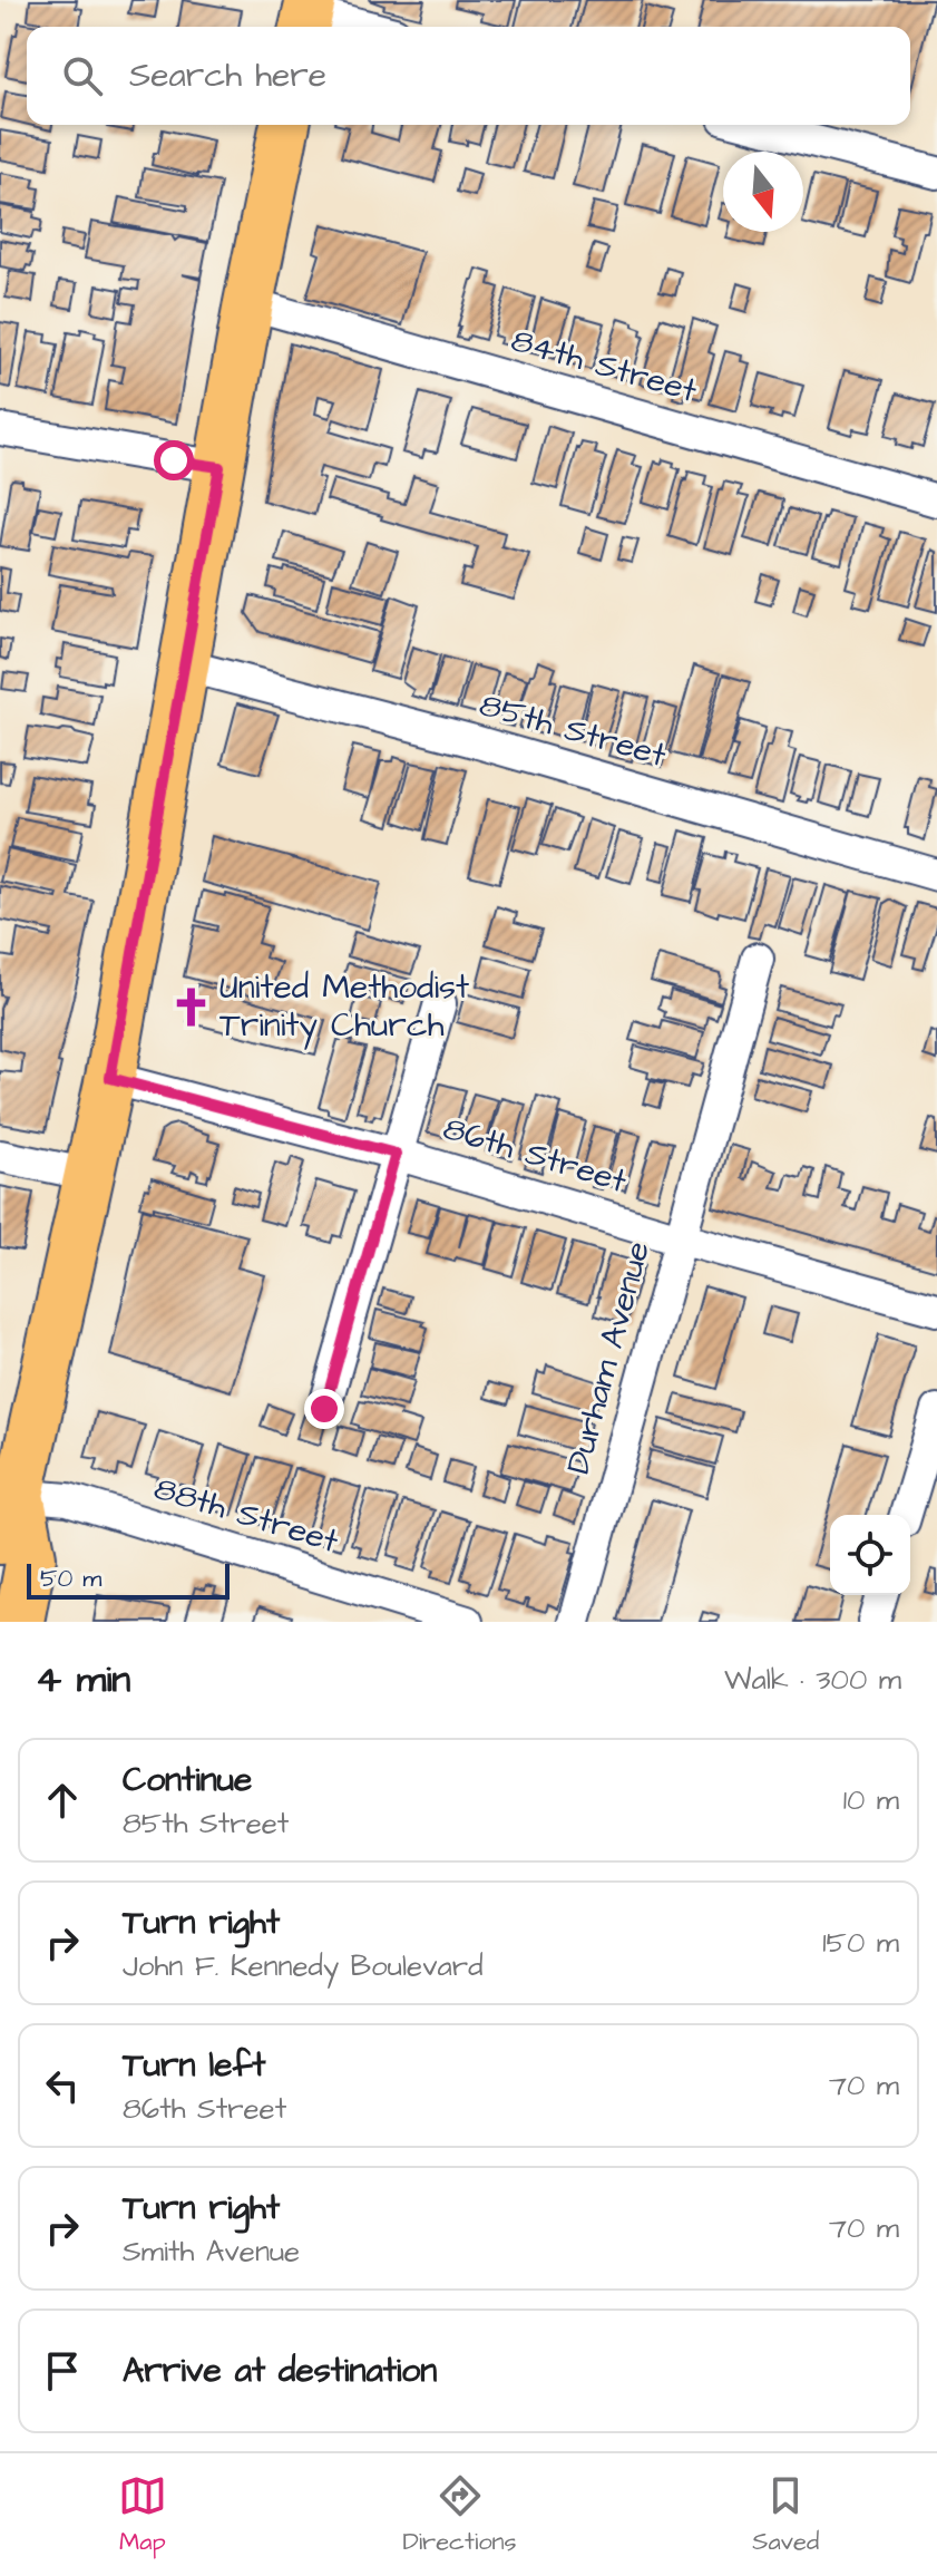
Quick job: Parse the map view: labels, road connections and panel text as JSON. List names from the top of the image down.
{
  "streets": {
    "street": [
      "84th Street",
      "85th Street",
      "86th Street",
      "Durham Avenue",
      "88th Street"
    ]
  },
  "crossings": [
    ["86th Street", "Durham Avenue"]
  ],
  "places": {
    "church": ["United Methodist Trinity Church"]
  },
  "scale_bar": "50 m",
  "north": "bottom",
  "page": {
    "search": "Search here",
    "scale": "50 m",
    "heading": ["4 min", "Walk · 300 m"],
    "list": [
      ["Continue", "85th Street", "10 m"],
      ["Turn right", "John F. Kennedy Boulevard", "150 m"],
      ["Turn left", "86th Street", "70 m"],
      ["Turn right", "Smith Avenue", "70 m"],
      "Arrive at destination"
    ],
    "nav": ["Map", "Directions", "Saved"]
  }
}
